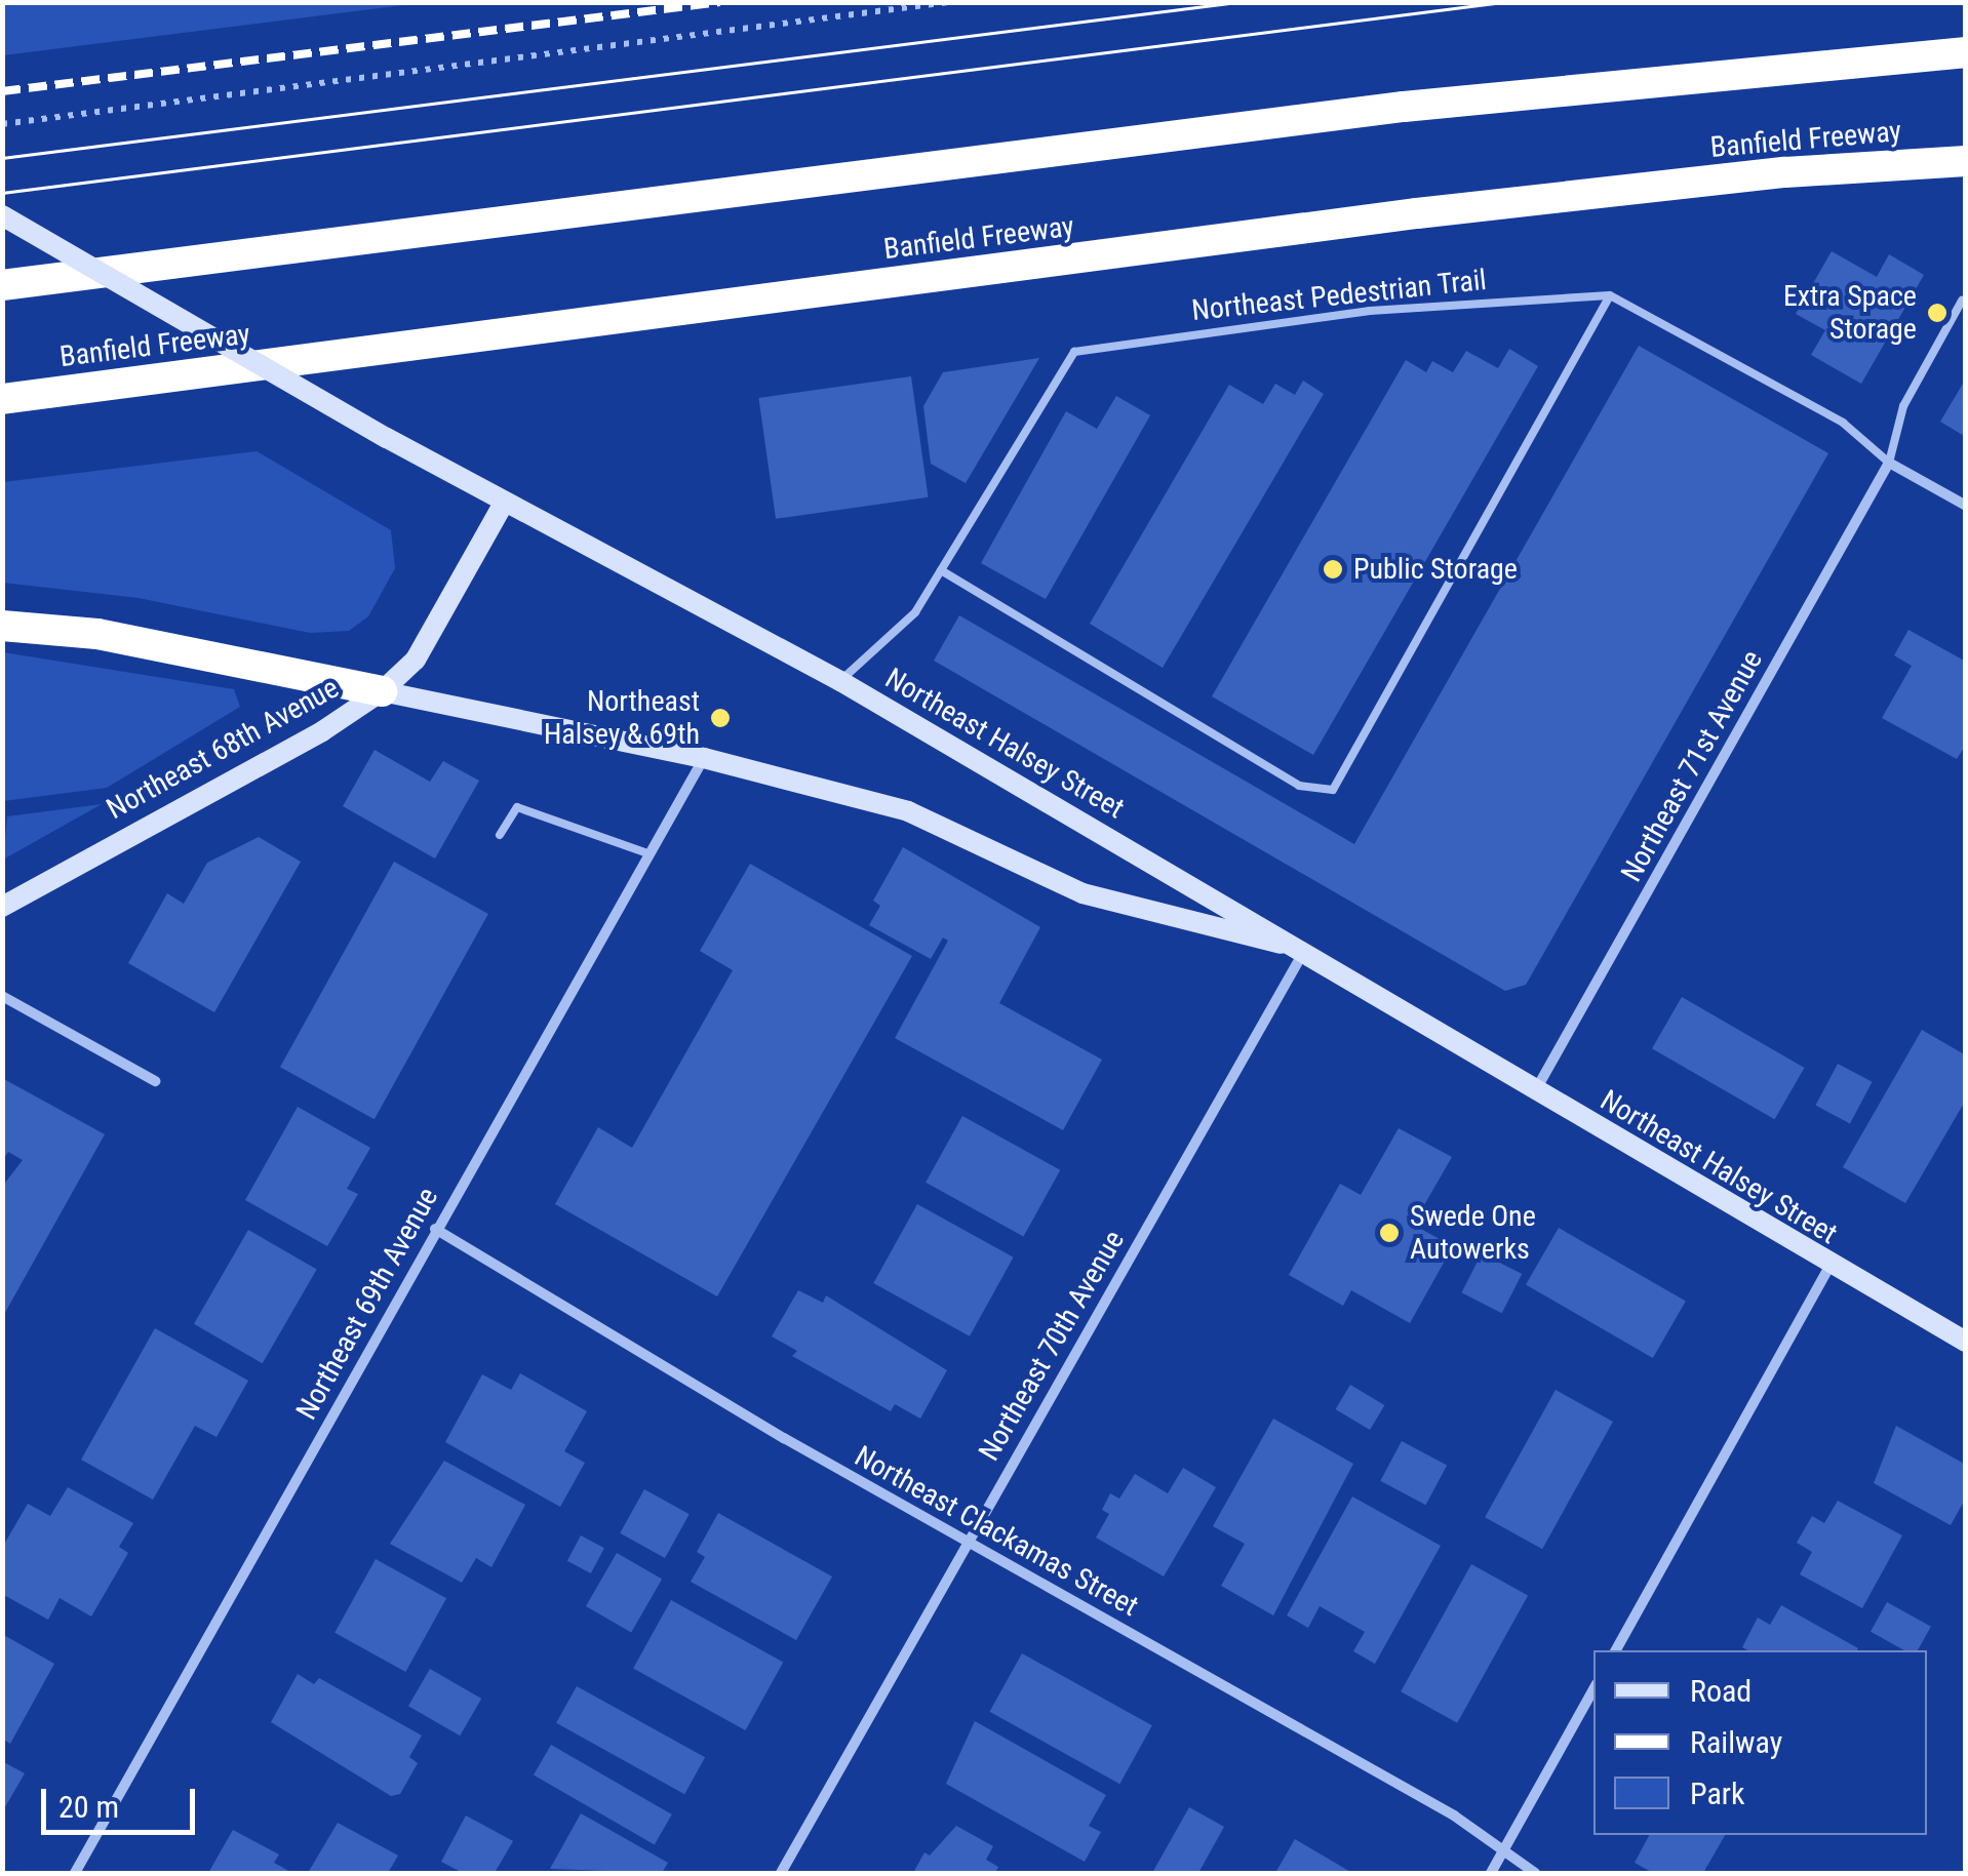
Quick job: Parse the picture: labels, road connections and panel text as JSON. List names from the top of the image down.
{
  "streets": {
    "highway": ["Banfield Freeway"],
    "main road": ["Northeast Halsey Street", "Northeast 68th Avenue"],
    "street": [
      "Northeast 71st Avenue",
      "Northeast 69th Avenue",
      "Northeast 70th Avenue",
      "Northeast Clackamas Street"
    ],
    "lane": ["Northeast Pedestrian Trail"]
  },
  "crossings": [
    ["Northeast Halsey Street", "Northeast 68th Avenue"],
    ["Northeast Halsey Street", "Northeast 71st Avenue"],
    ["Northeast Halsey Street", "Northeast 70th Avenue"],
    ["Northeast 69th Avenue", "Northeast Clackamas Street"],
    ["Northeast 70th Avenue", "Northeast Clackamas Street"]
  ],
  "places": [
    "Extra Space Storage",
    "Public Storage",
    "Northeast Halsey & 69th",
    "Swede One Autowerks"
  ],
  "legend": ["Road", "Railway", "Park"],
  "scale_bar": "20 m"
}
